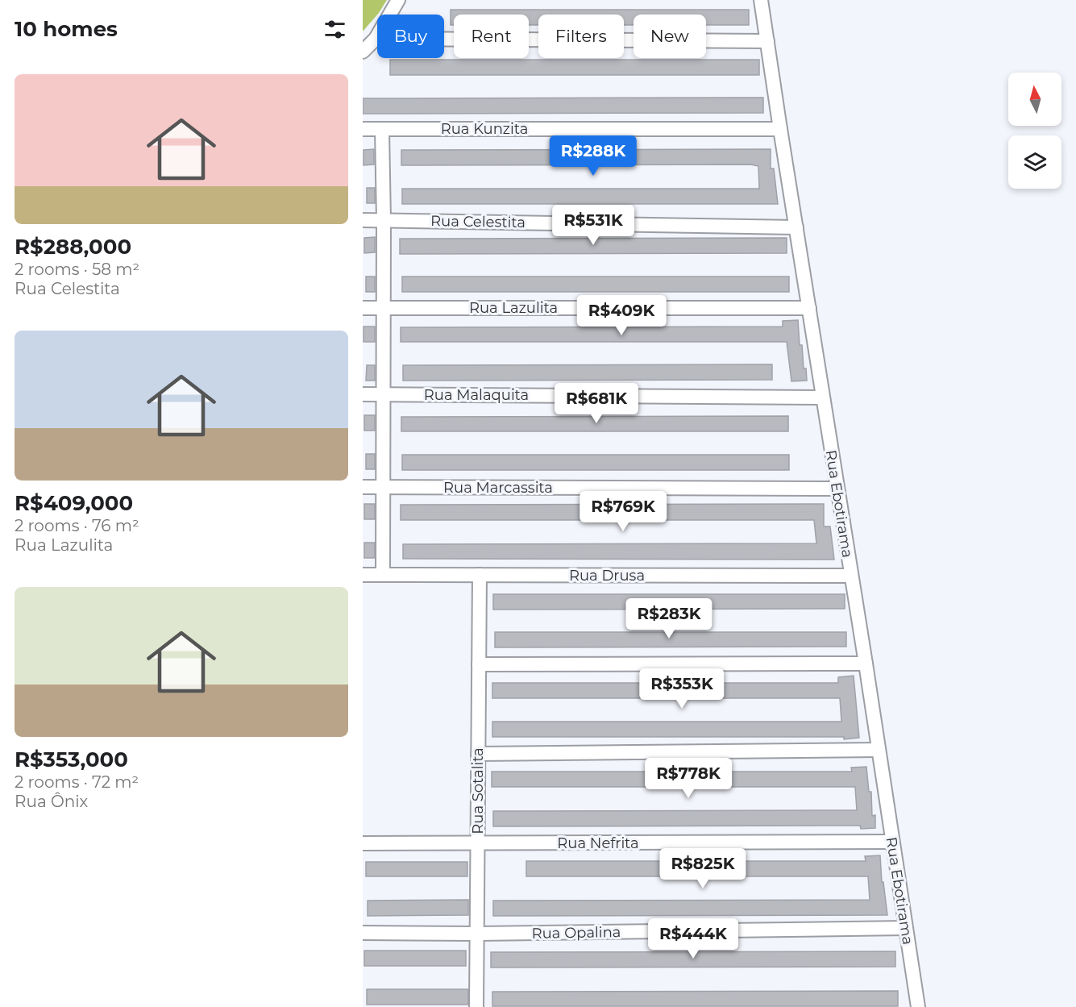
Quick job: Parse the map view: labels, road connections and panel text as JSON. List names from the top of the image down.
{
  "streets": {
    "street": [
      "Rua Kunzita",
      "Rua Celestita",
      "Rua Lazulita",
      "Rua Malaquita",
      "Rua Marcassita",
      "Rua Ebotirama",
      "Rua Drusa",
      "Rua Sotalita",
      "Rua Nefrita",
      "Rua Opalina"
    ]
  },
  "crossings": [
    ["Rua Kunzita", "Rua Ebotirama"],
    ["Rua Celestita", "Rua Ebotirama"],
    ["Rua Lazulita", "Rua Ebotirama"],
    ["Rua Malaquita", "Rua Ebotirama"],
    ["Rua Marcassita", "Rua Ebotirama"],
    ["Rua Ebotirama", "Rua Drusa"],
    ["Rua Ebotirama", "Rua Nefrita"],
    ["Rua Ebotirama", "Rua Opalina"],
    ["Rua Drusa", "Rua Sotalita"],
    ["Rua Sotalita", "Rua Nefrita"],
    ["Rua Sotalita", "Rua Opalina"]
  ],
  "north": "top",
  "page": {
    "heading": "10 homes",
    "chip": [
      "Buy",
      "Rent",
      "Filters",
      "New"
    ],
    "list": [
      {
        "name": "R$288,000",
        "note": "2 rooms · 58 m² · Rua Celestita"
      },
      {
        "name": "R$409,000",
        "note": "2 rooms · 76 m² · Rua Lazulita"
      },
      {
        "name": "R$353,000",
        "note": "2 rooms · 72 m² · Rua Ônix"
      }
    ],
    "price": [
      "R$288K",
      "R$531K",
      "R$409K",
      "R$681K",
      "R$769K",
      "R$283K",
      "R$353K",
      "R$778K",
      "R$825K",
      "R$444K"
    ]
  }
}
